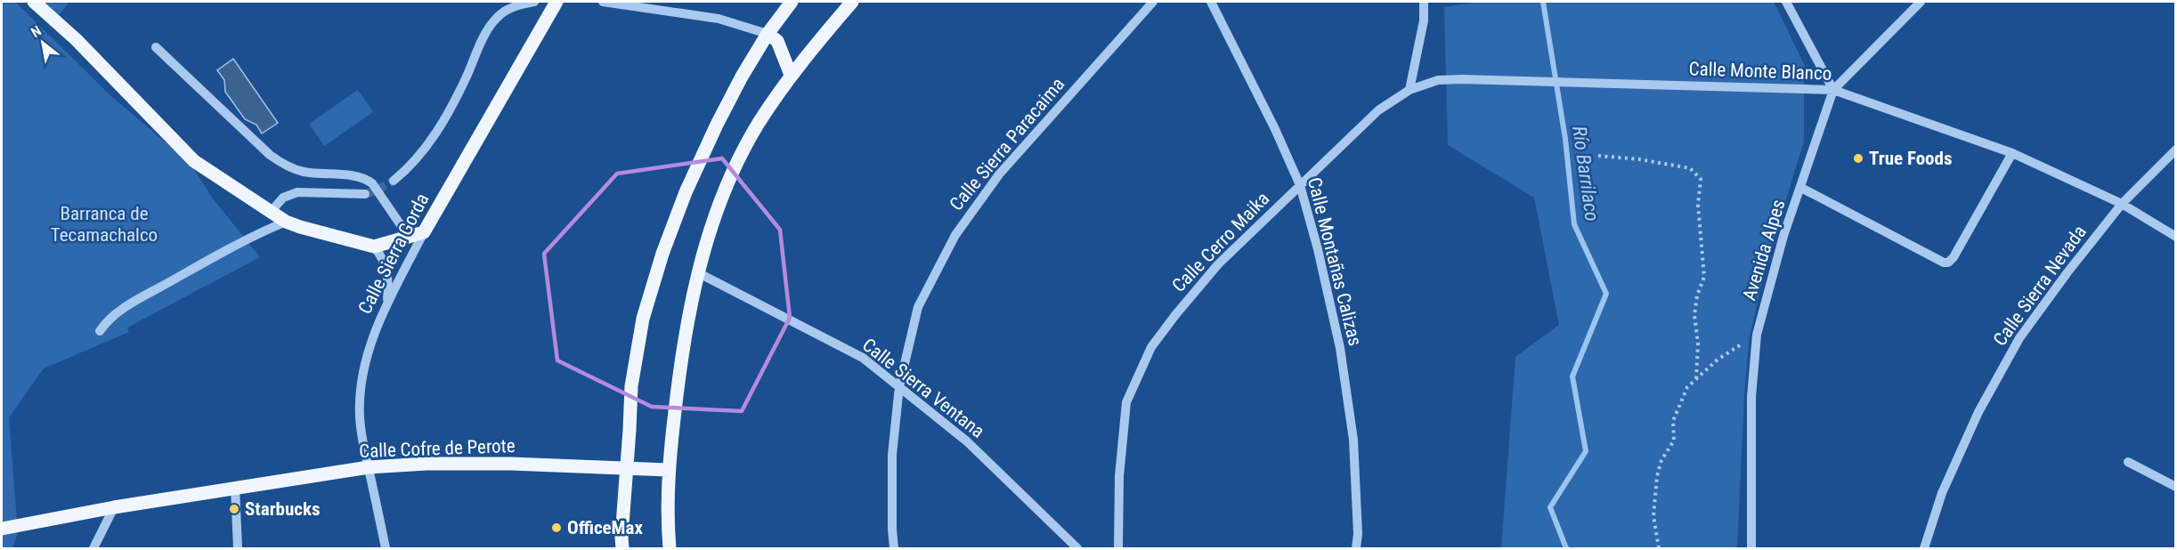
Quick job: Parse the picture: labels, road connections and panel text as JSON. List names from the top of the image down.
{
  "streets": {
    "main road": ["Calle Sierra Gorda", "Calle Cofre de Perote"],
    "street": [
      "Calle Monte Blanco",
      "Calle Sierra Paracaima",
      "Calle Cerro Maika",
      "Avenida Alpes",
      "Calle Montañas Calizas",
      "Calle Sierra Nevada",
      "Calle Sierra Ventana"
    ]
  },
  "crossings": [
    ["Calle Monte Blanco", "Calle Cerro Maika"],
    ["Calle Monte Blanco", "Avenida Alpes"],
    ["Calle Monte Blanco", "Calle Sierra Nevada"],
    ["Calle Sierra Paracaima", "Calle Sierra Ventana"],
    ["Calle Cerro Maika", "Calle Montañas Calizas"],
    ["Calle Sierra Gorda", "Calle Cofre de Perote"]
  ],
  "water": ["Río Barrilaco"],
  "parks": ["Barranca de Tecamachalco"],
  "places": ["True Foods", "Starbucks", "OfficeMax"],
  "north": "top left"
}
